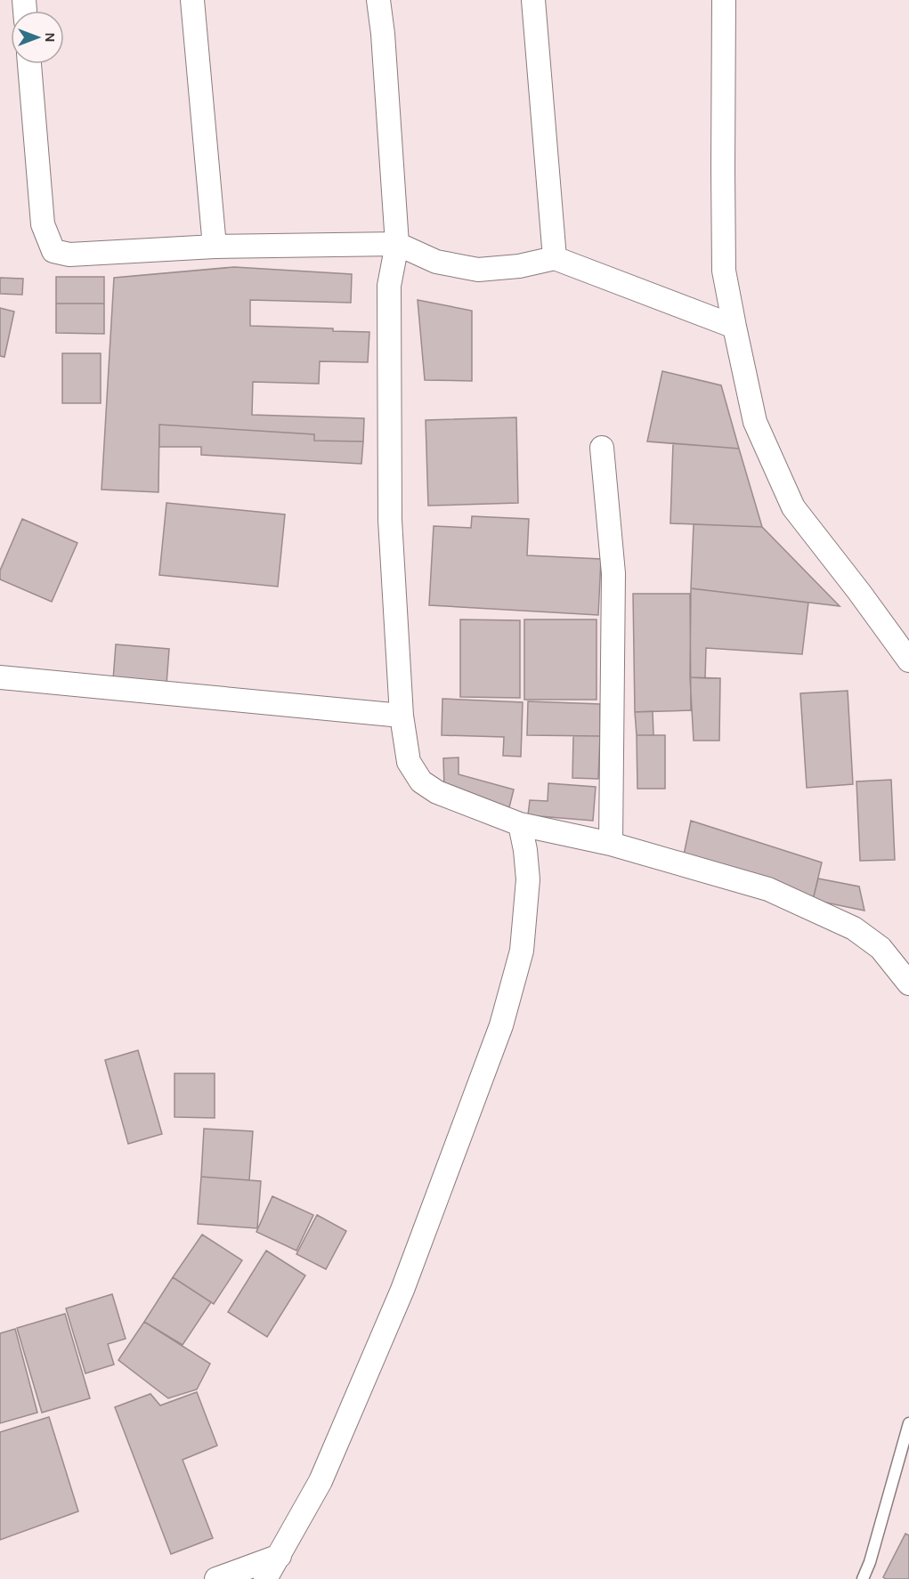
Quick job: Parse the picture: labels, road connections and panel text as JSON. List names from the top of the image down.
{
  "north": "right"
}
